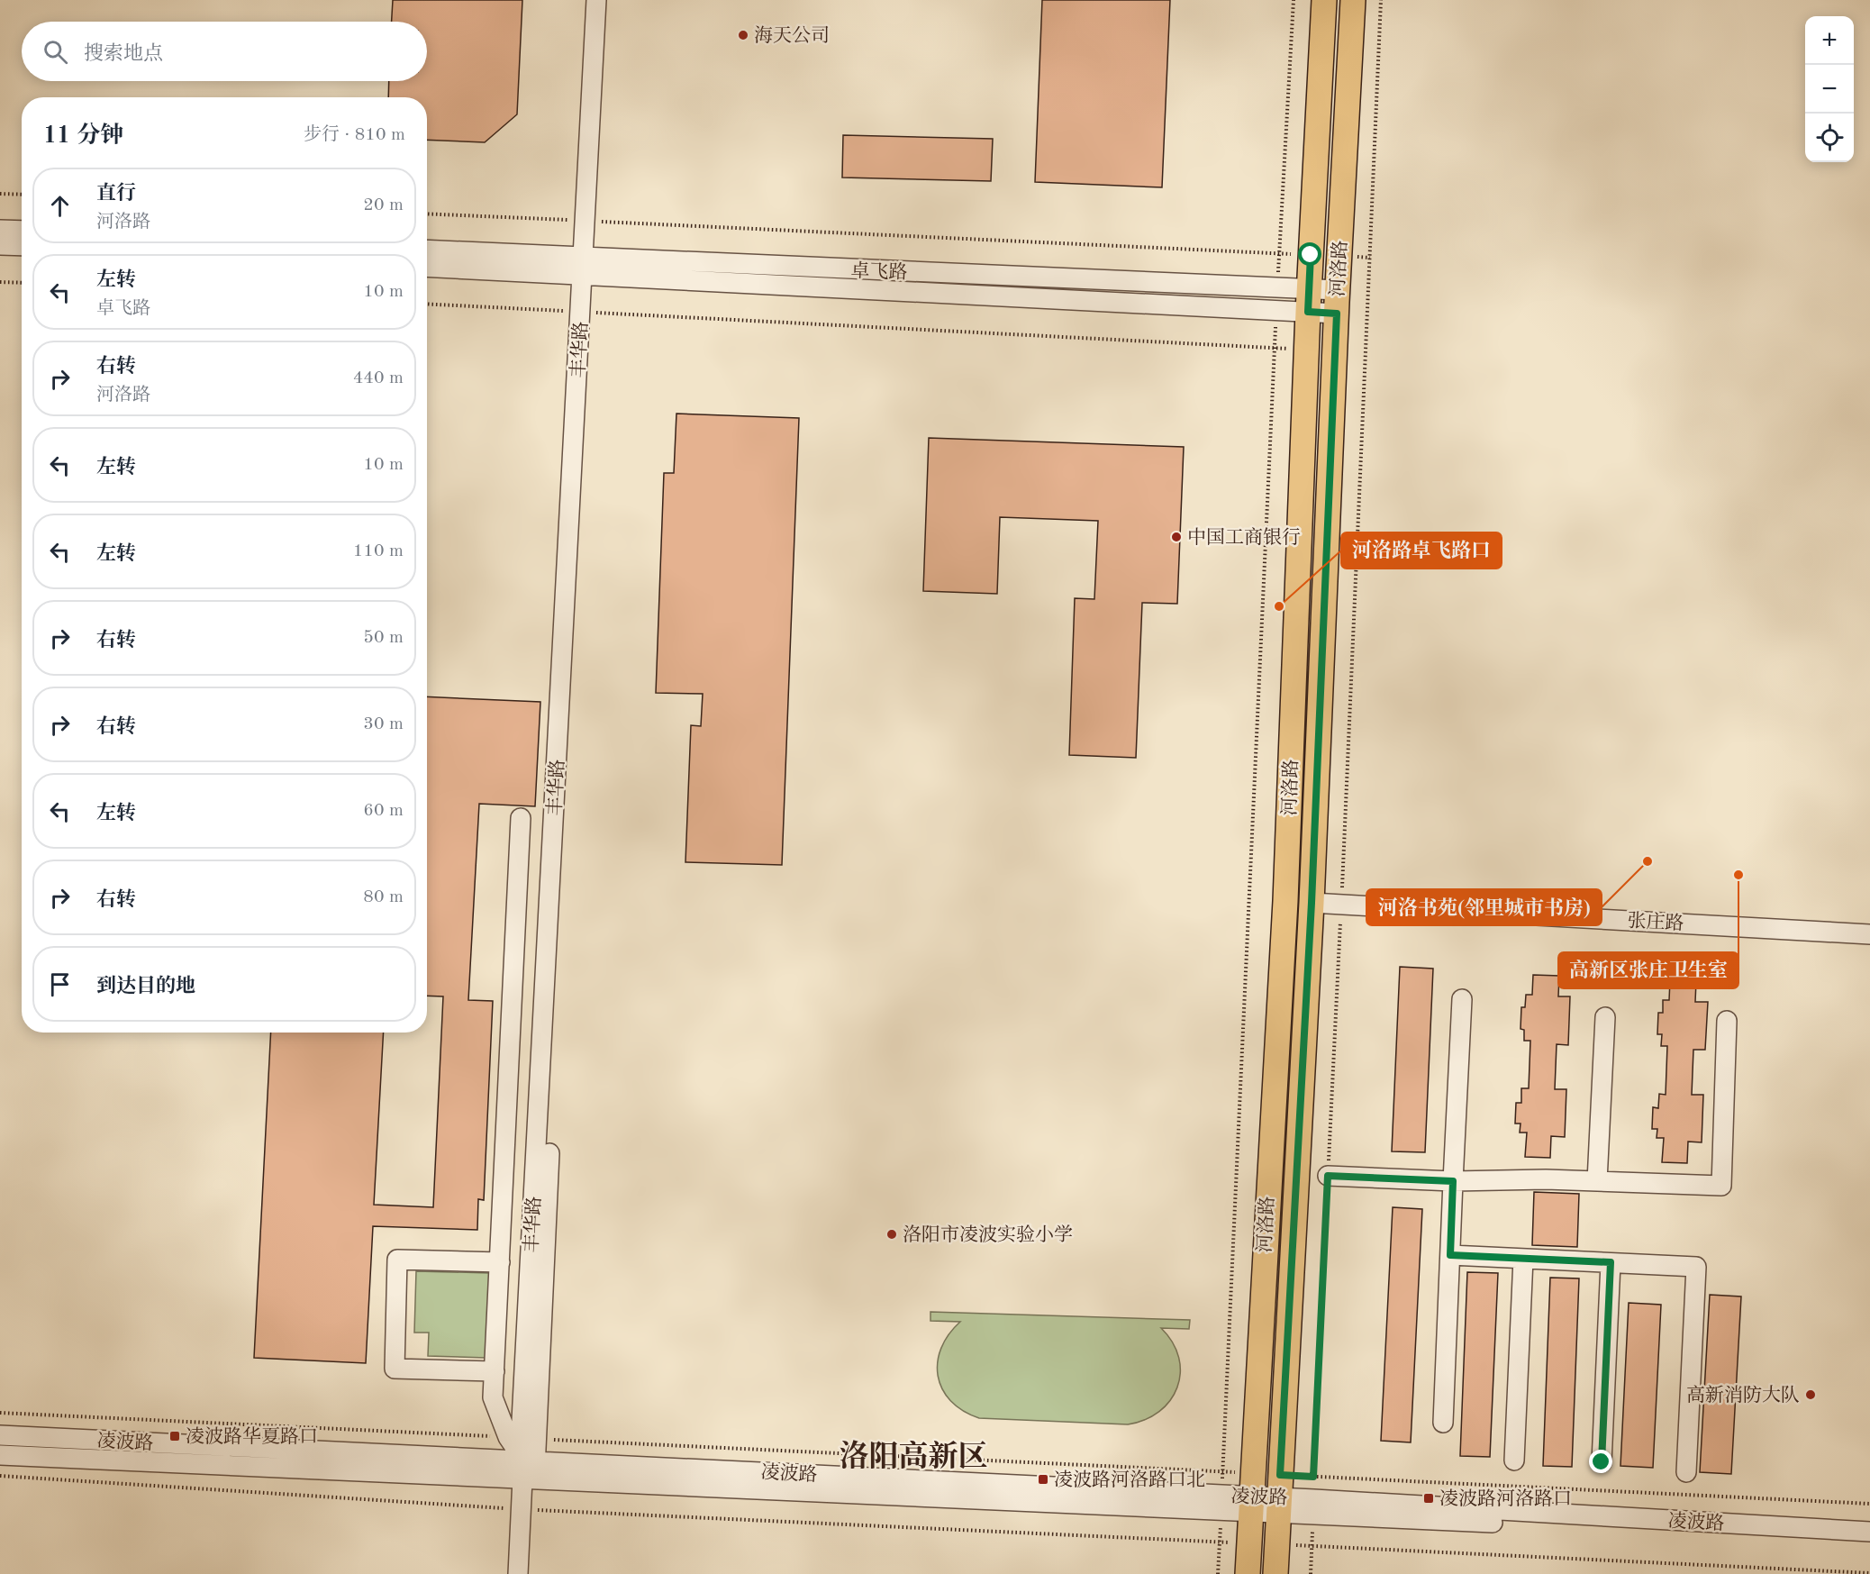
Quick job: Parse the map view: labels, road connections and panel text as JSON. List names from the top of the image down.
{
  "streets": {
    "main road": ["河洛路"],
    "street": [
      "卓飞路",
      "丰华路",
      "张庄路",
      "凌波路"
    ]
  },
  "crossings": [
    ["河洛路", "卓飞路"],
    ["河洛路", "张庄路"],
    ["河洛路", "凌波路"],
    ["卓飞路", "丰华路"],
    ["丰华路", "凌波路"]
  ],
  "districts": ["洛阳高新区"],
  "places": {
    "other": [
      "海天公司",
      "中国工商银行",
      "河洛路卓飞路口",
      "河洛书苑(邻里城市书房)",
      "高新区张庄卫生室",
      "洛阳市凌波实验小学",
      "高新消防大队"
    ],
    "transit": ["凌波路华夏路口", "凌波路河洛路口北", "凌波路河洛路口"]
  },
  "page": {
    "map_buttons": ["+", "−"],
    "search": "搜索地点",
    "heading": ["11 分钟", "步行 · 810 m"],
    "list": [
      ["直行", "河洛路", "20 m"],
      ["左转", "卓飞路", "10 m"],
      ["右转", "河洛路", "440 m"],
      ["左转", "10 m"],
      ["左转", "110 m"],
      ["右转", "50 m"],
      ["右转", "30 m"],
      ["左转", "60 m"],
      ["右转", "80 m"],
      "到达目的地"
    ]
  }
}
